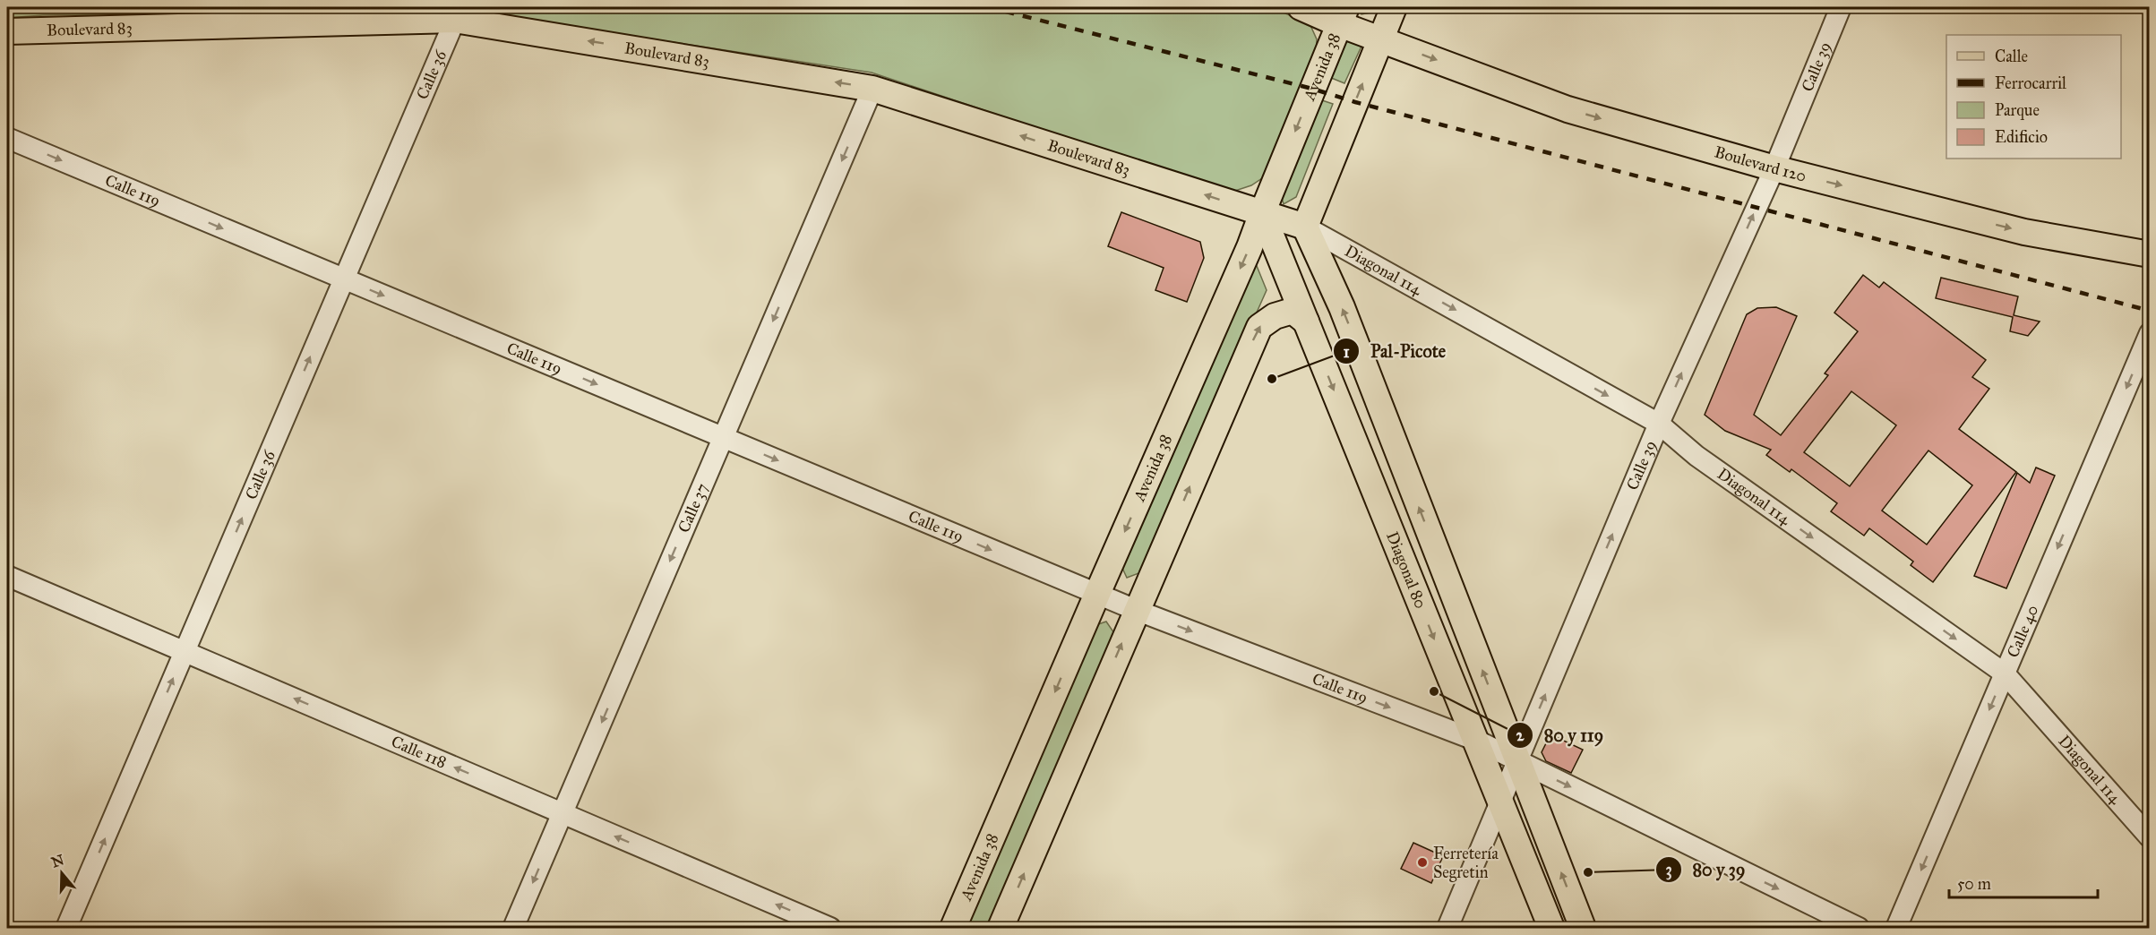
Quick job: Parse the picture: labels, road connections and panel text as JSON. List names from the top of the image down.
{
  "streets": {
    "main road": [
      "Boulevard 83",
      "Avenida 38",
      "Boulevard 120",
      "Diagonal 80"
    ],
    "street": [
      "Calle 39",
      "Calle 36",
      "Calle 119",
      "Diagonal 114",
      "Calle 37",
      "Calle 40",
      "Calle 118"
    ]
  },
  "crossings": [
    ["Boulevard 83", "Avenida 38"],
    ["Boulevard 83", "Calle 36"],
    ["Boulevard 83", "Diagonal 114"],
    ["Boulevard 83", "Calle 37"],
    ["Boulevard 83", "Diagonal 80"],
    ["Avenida 38", "Boulevard 120"],
    ["Avenida 38", "Calle 119"],
    ["Avenida 38", "Diagonal 80"],
    ["Calle 39", "Boulevard 120"],
    ["Calle 39", "Calle 119"],
    ["Calle 39", "Diagonal 114"],
    ["Calle 39", "Diagonal 80"],
    ["Calle 36", "Calle 119"],
    ["Calle 36", "Calle 118"],
    ["Calle 119", "Calle 37"],
    ["Calle 119", "Diagonal 80"],
    ["Diagonal 114", "Calle 40"],
    ["Calle 37", "Calle 118"]
  ],
  "one_way": [
    "Boulevard 83",
    "Calle 39",
    "Calle 36",
    "Boulevard 120",
    "Calle 119",
    "Diagonal 114",
    "Calle 37",
    "Calle 40",
    "Calle 118"
  ],
  "places": [
    "Pal-Picote",
    "80 y 119",
    "Ferretería Segretin",
    "80 y 39"
  ],
  "legend": [
    "Calle",
    "Ferrocarril",
    "Parque",
    "Edificio"
  ],
  "scale_bar": "50 m",
  "north": "top"
}
